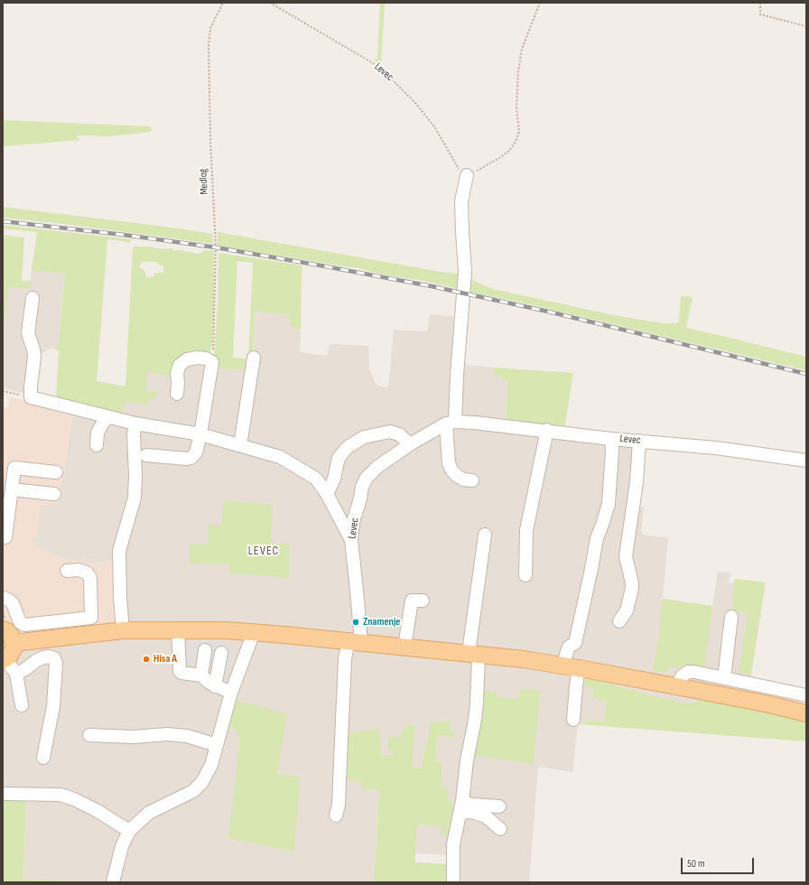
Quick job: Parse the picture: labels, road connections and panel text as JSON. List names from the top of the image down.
{
  "streets": {
    "street": ["Levec"],
    "path": ["Medlog"]
  },
  "districts": ["LEVEC"],
  "places": ["Znamenje", "Hisa A"],
  "scale_bar": "50 m"
}
